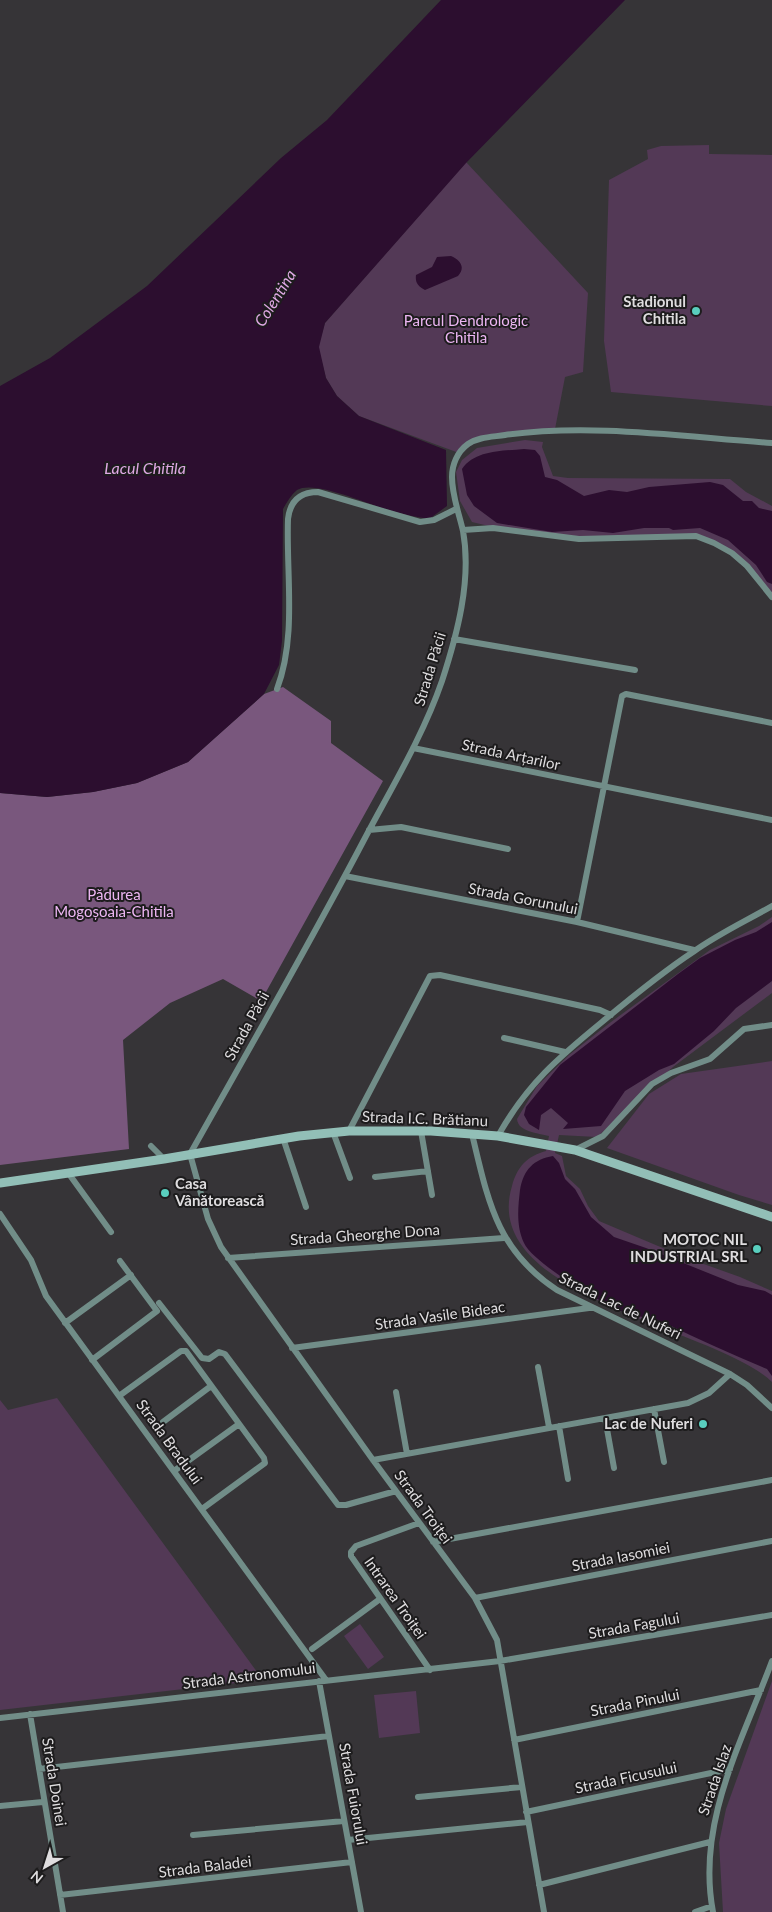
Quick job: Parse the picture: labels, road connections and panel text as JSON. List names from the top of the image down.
{
  "streets": {
    "main road": ["Strada I.C. Brătianu"],
    "street": [
      "Strada Păcii",
      "Strada Arțarilor",
      "Strada Gorunului",
      "Strada Gheorghe Dona",
      "Strada Lac de Nuferi",
      "Strada Vasile Bideac",
      "Strada Bradului",
      "Strada Troiței",
      "Strada Iasomiei",
      "Intrarea Troiței",
      "Strada Fagului",
      "Strada Astronomului",
      "Strada Pinului",
      "Strada Ficusului",
      "Strada Islaz",
      "Strada Doinei",
      "Strada Fuiorului",
      "Strada Baladei"
    ]
  },
  "crossings": [
    ["Strada Păcii", "Strada Arțarilor"],
    ["Strada Păcii", "Strada Gorunului"],
    ["Strada Păcii", "Strada I.C. Brătianu"],
    ["Strada Păcii", "Strada Troiței"],
    ["Strada I.C. Brătianu", "Strada Lac de Nuferi"],
    ["Strada I.C. Brătianu", "Strada Troiței"],
    ["Strada Gheorghe Dona", "Strada Lac de Nuferi"],
    ["Strada Gheorghe Dona", "Strada Troiței"],
    ["Strada Lac de Nuferi", "Strada Vasile Bideac"],
    ["Strada Vasile Bideac", "Strada Troiței"],
    ["Strada Bradului", "Strada Astronomului"],
    ["Strada Bradului", "Strada Fuiorului"],
    ["Strada Troiței", "Strada Iasomiei"],
    ["Strada Troiței", "Intrarea Troiței"],
    ["Strada Troiței", "Strada Fagului"],
    ["Strada Troiței", "Strada Astronomului"],
    ["Strada Troiței", "Strada Pinului"],
    ["Strada Troiței", "Strada Ficusului"],
    ["Intrarea Troiței", "Strada Astronomului"],
    ["Strada Fagului", "Strada Astronomului"],
    ["Strada Astronomului", "Strada Doinei"],
    ["Strada Astronomului", "Strada Fuiorului"],
    ["Strada Pinului", "Strada Islaz"],
    ["Strada Ficusului", "Strada Islaz"],
    ["Strada Doinei", "Strada Baladei"],
    ["Strada Fuiorului", "Strada Baladei"]
  ],
  "water": ["Colentina", "Lacul Chitila"],
  "parks": ["Parcul Dendrologic Chitila", "Pădurea Mogoșoaia-Chitila"],
  "places": [
    "Stadionul Chitila",
    "Casa Vânătorească",
    "MOTOC NIL INDUSTRIAL SRL",
    "Lac de Nuferi"
  ],
  "north": "bottom left"
}
